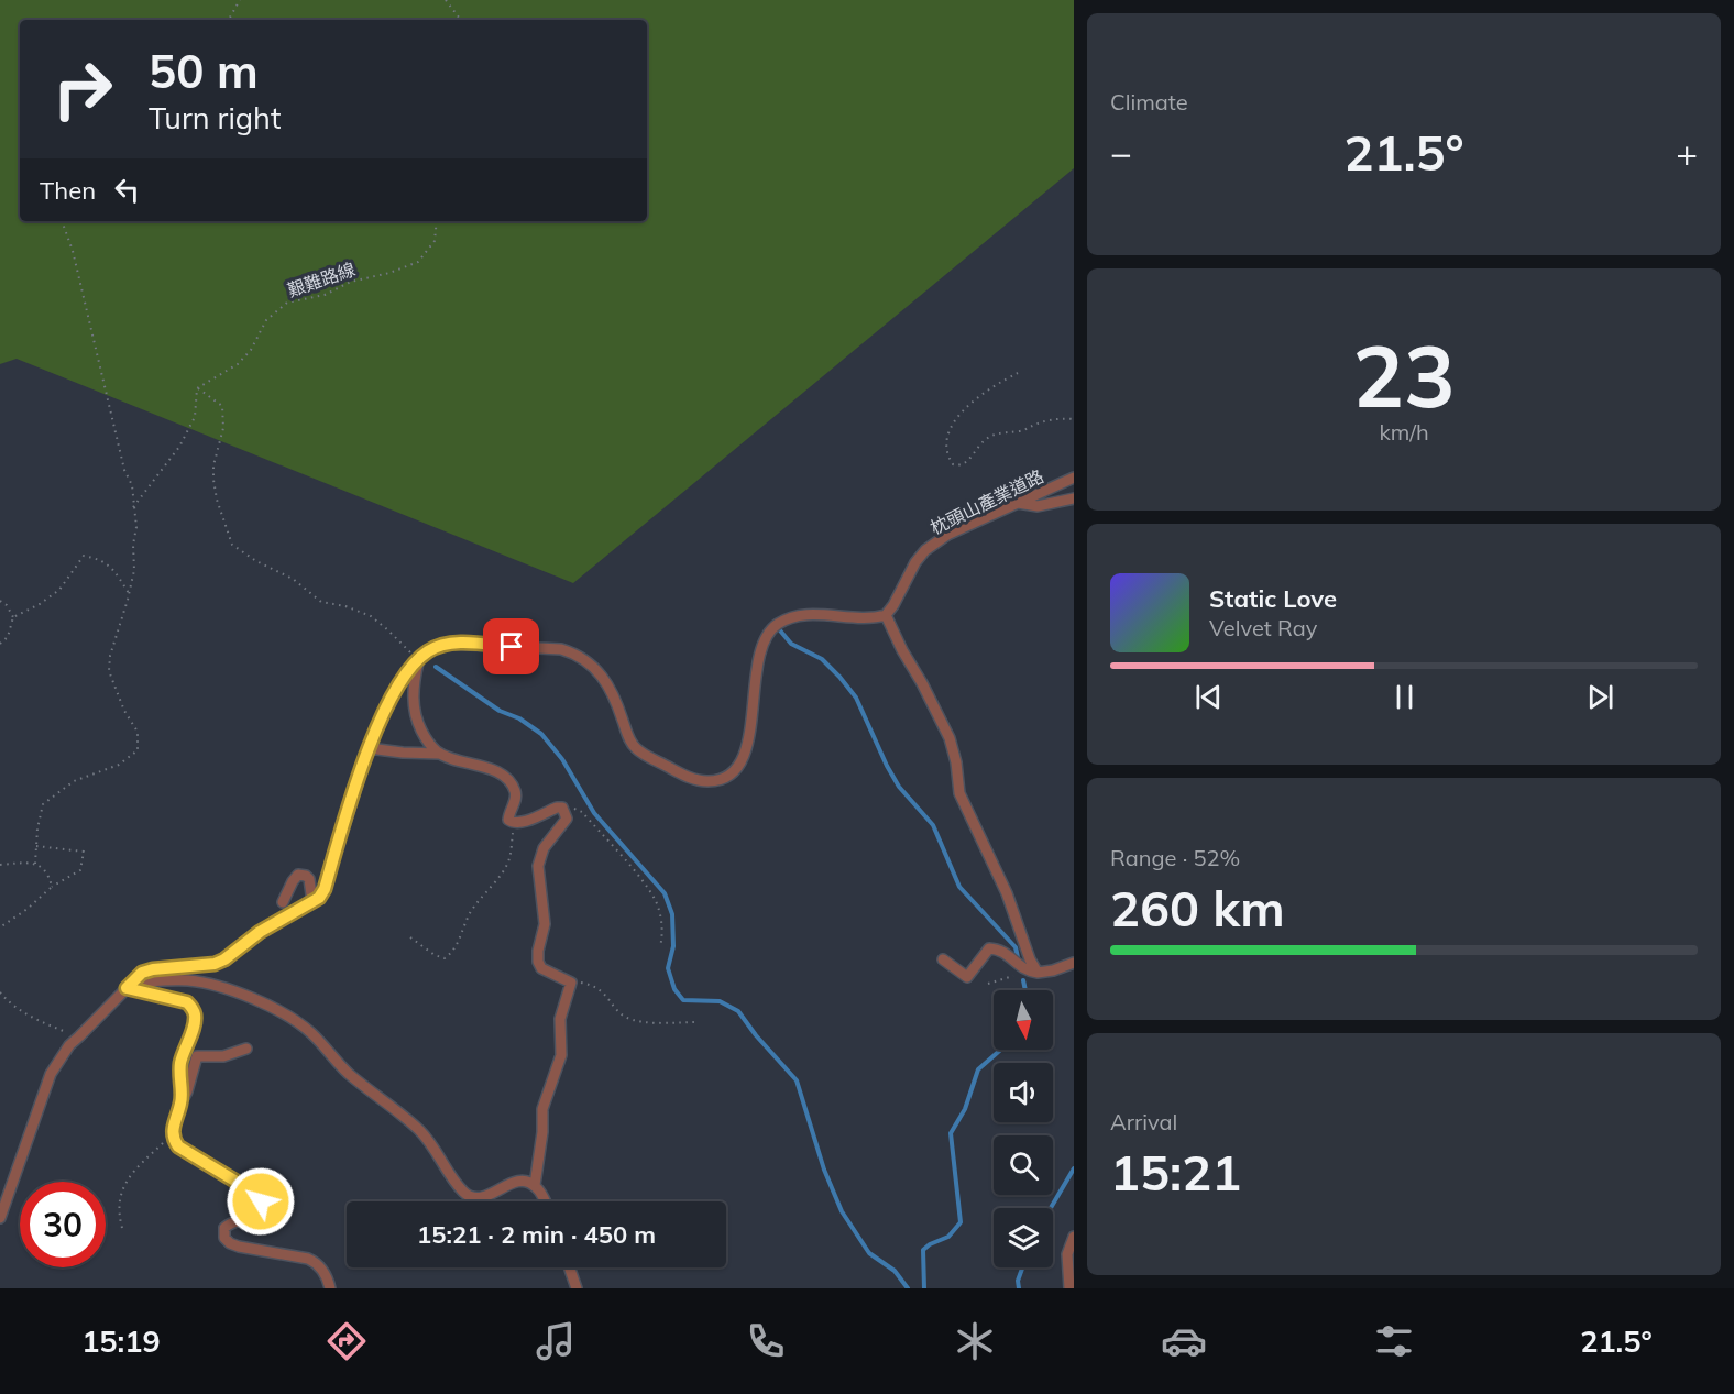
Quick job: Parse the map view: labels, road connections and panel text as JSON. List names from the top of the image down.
{
  "streets": {
    "street": ["枕頭山產業道路"],
    "path": ["艱難路線"]
  },
  "north": "bottom",
  "page": {
    "tile": [
      "Climate",
      ["23", "km/h"],
      ["Range · 52%", "260 km"],
      ["Arrival", "15:21"]
    ],
    "turn": ["50 m", "Turn right"],
    "heat": ["−", "21.5°", "+"],
    "then": "Then",
    "song": ["Static Love", "Velvet Ray"],
    "limit": "30",
    "trip": "15:21 · 2 min · 450 m",
    "tabs": ["15:19", "21.5°"]
  }
}
